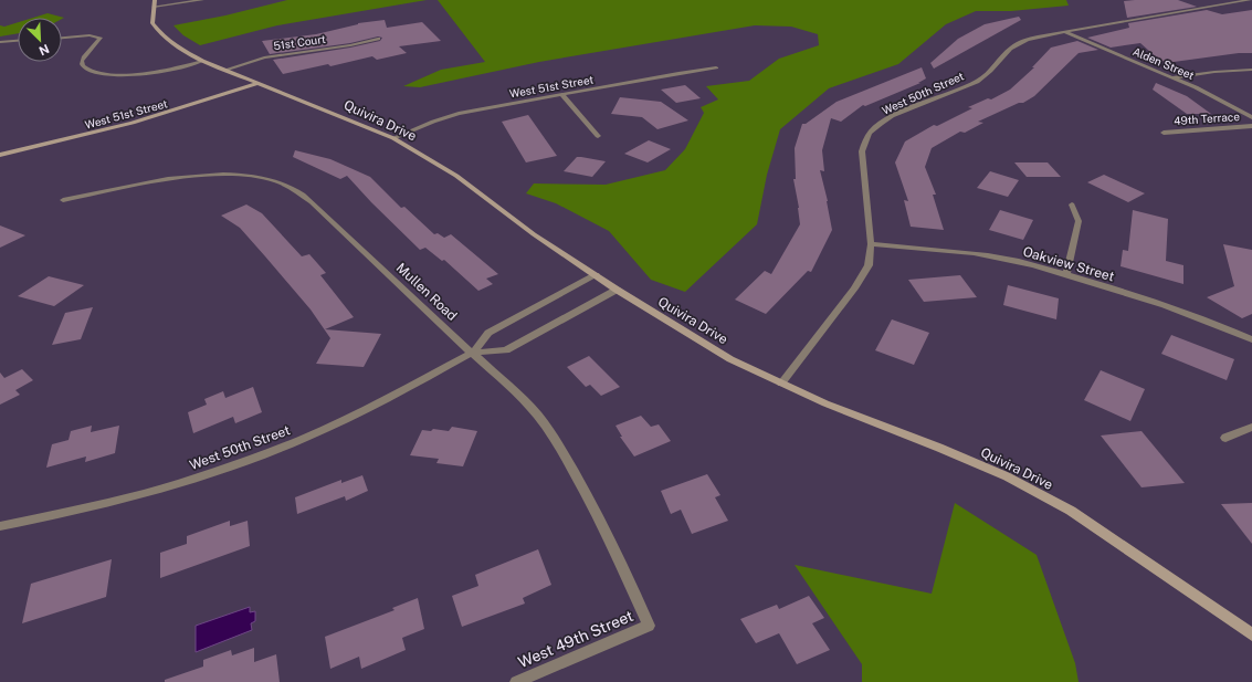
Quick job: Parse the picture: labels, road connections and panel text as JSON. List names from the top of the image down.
{
  "streets": {
    "main road": ["West 51st Street", "Quivira Drive"],
    "street": [
      "51st Court",
      "Alden Street",
      "West 50th Street",
      "49th Terrace",
      "Oakview Street",
      "Mullen Road",
      "West 49th Street"
    ]
  },
  "crossings": [
    ["51st Court", "Quivira Drive"],
    ["Alden Street", "West 50th Street"],
    ["West 51st Street", "Quivira Drive"],
    ["West 50th Street", "Quivira Drive"],
    ["West 50th Street", "Oakview Street"],
    ["West 50th Street", "Mullen Road"],
    ["Mullen Road", "West 49th Street"]
  ],
  "north": "bottom right"
}
